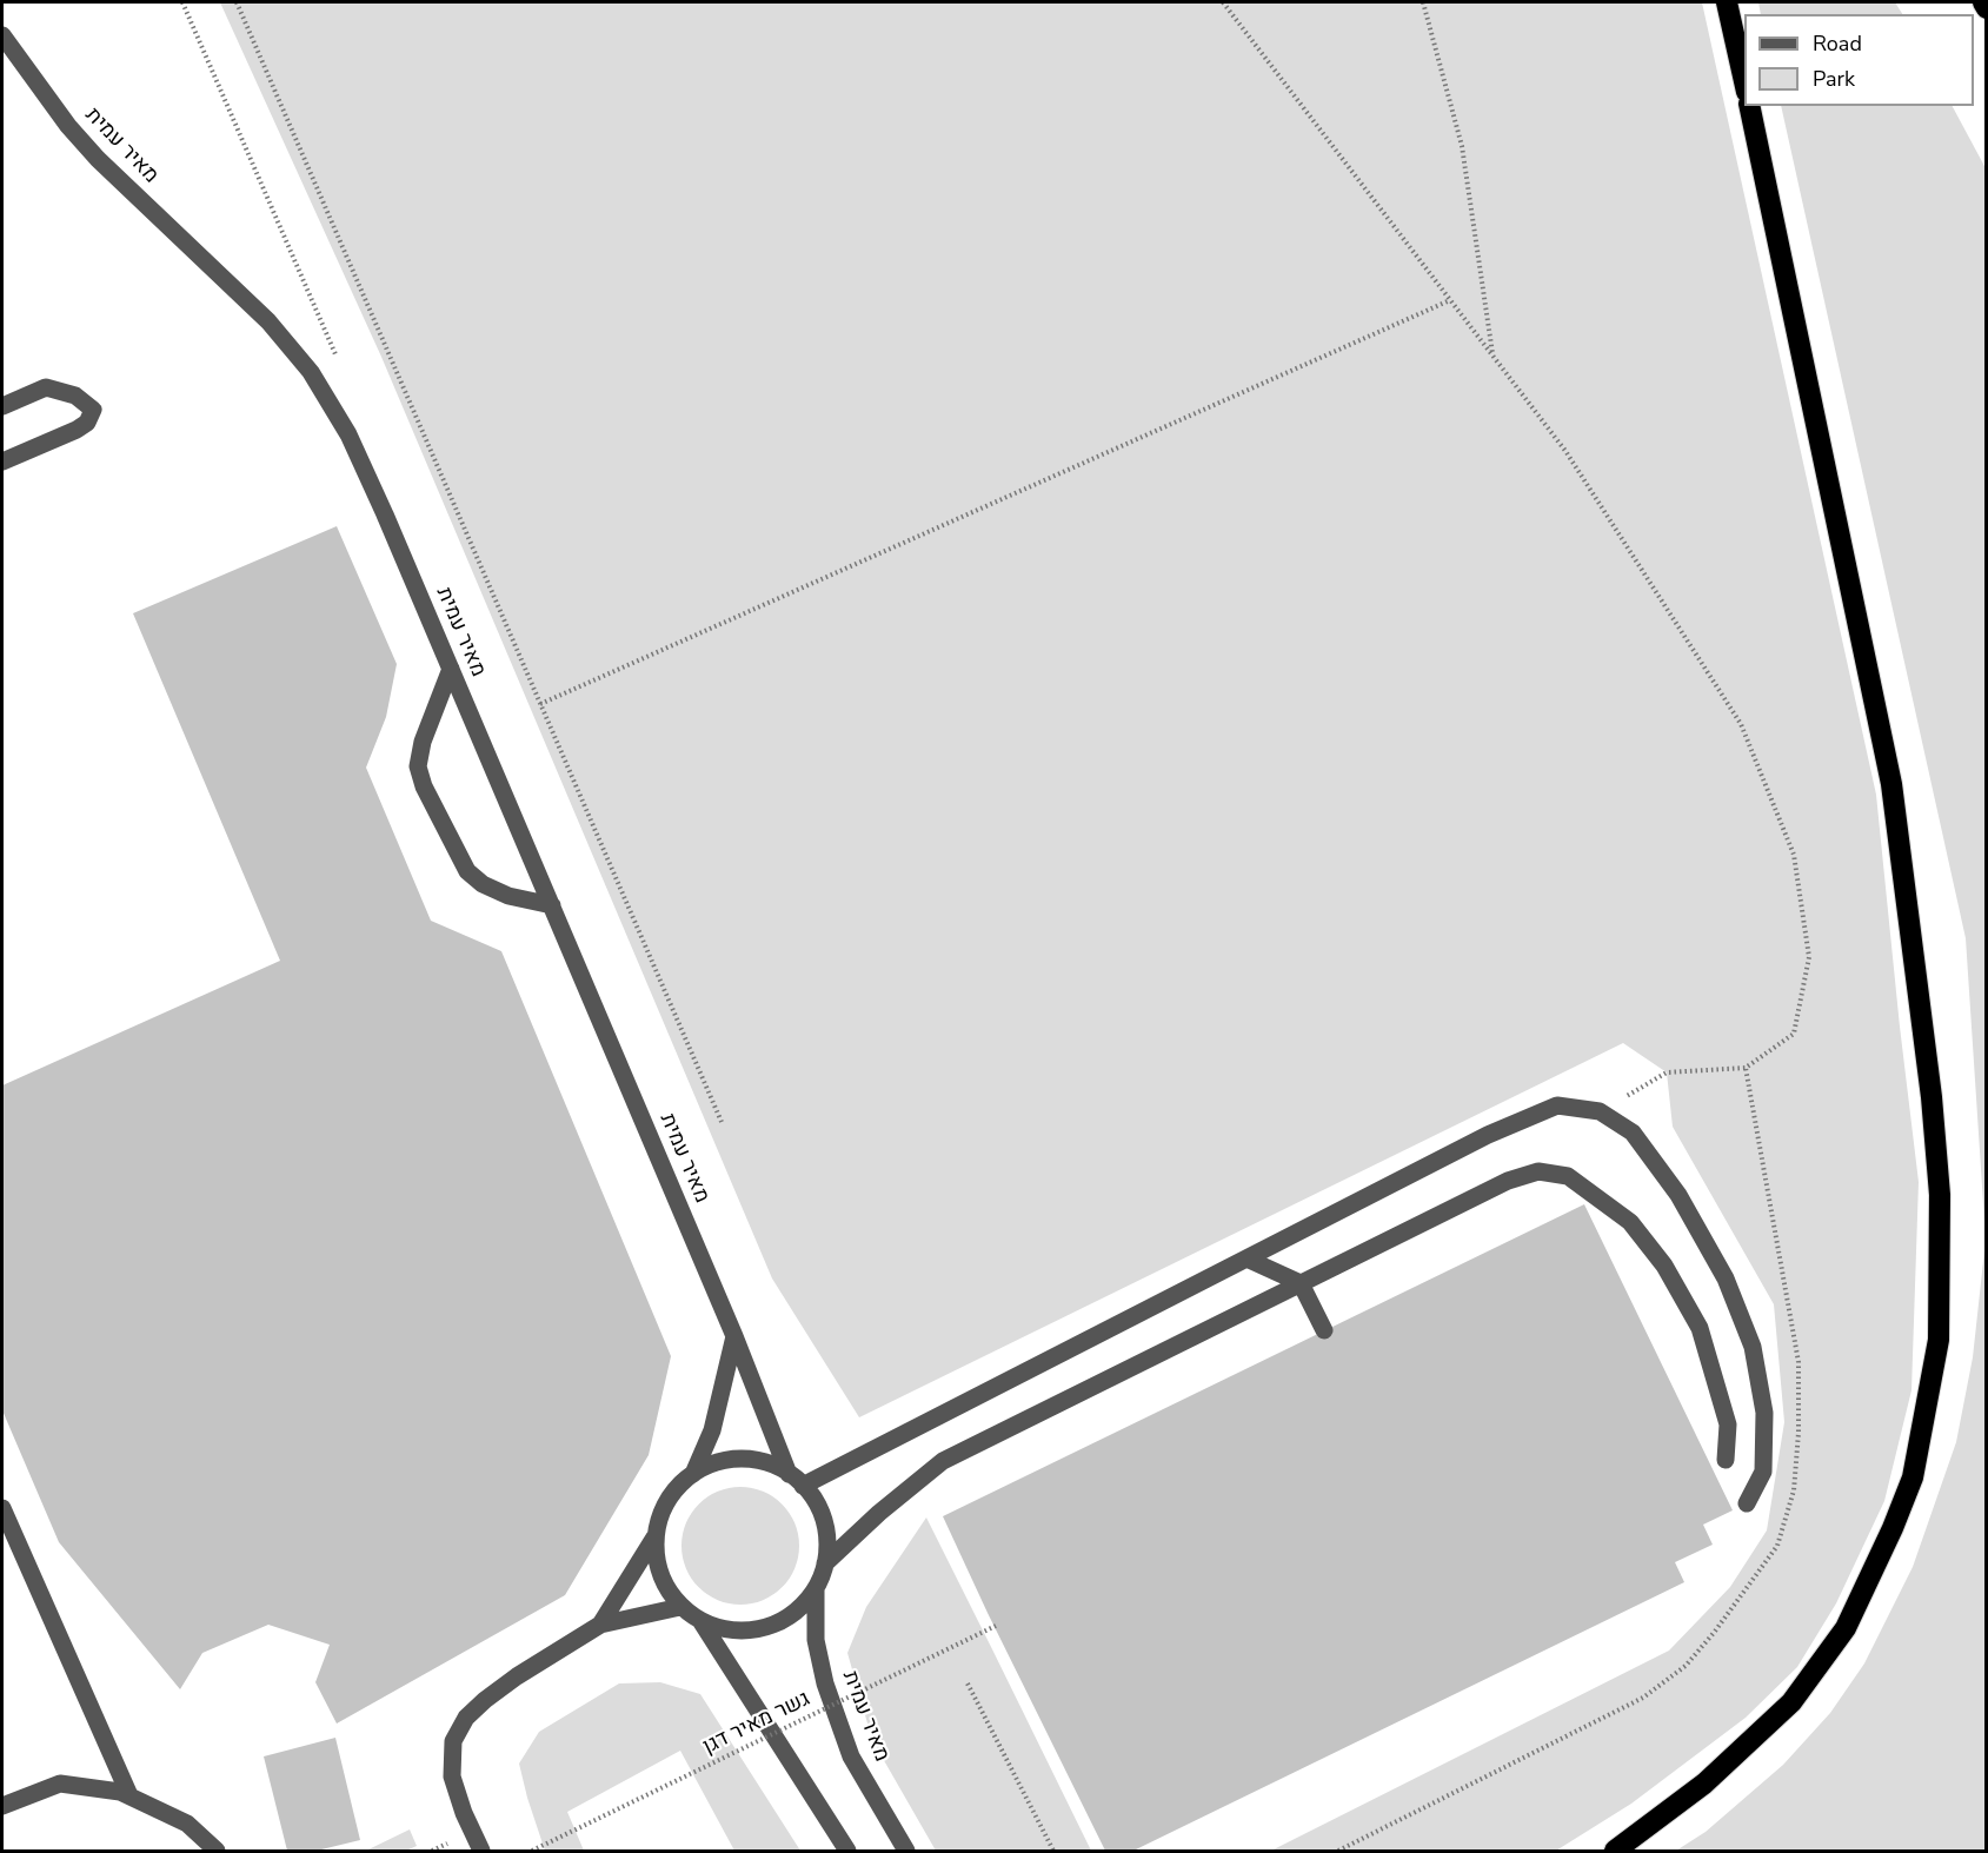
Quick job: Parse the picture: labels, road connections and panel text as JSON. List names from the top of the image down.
{
  "streets": {
    "street": ["מאיר עמית"],
    "path": ["גשר מאיר דגן"]
  },
  "legend": ["Road", "Park"]
}
